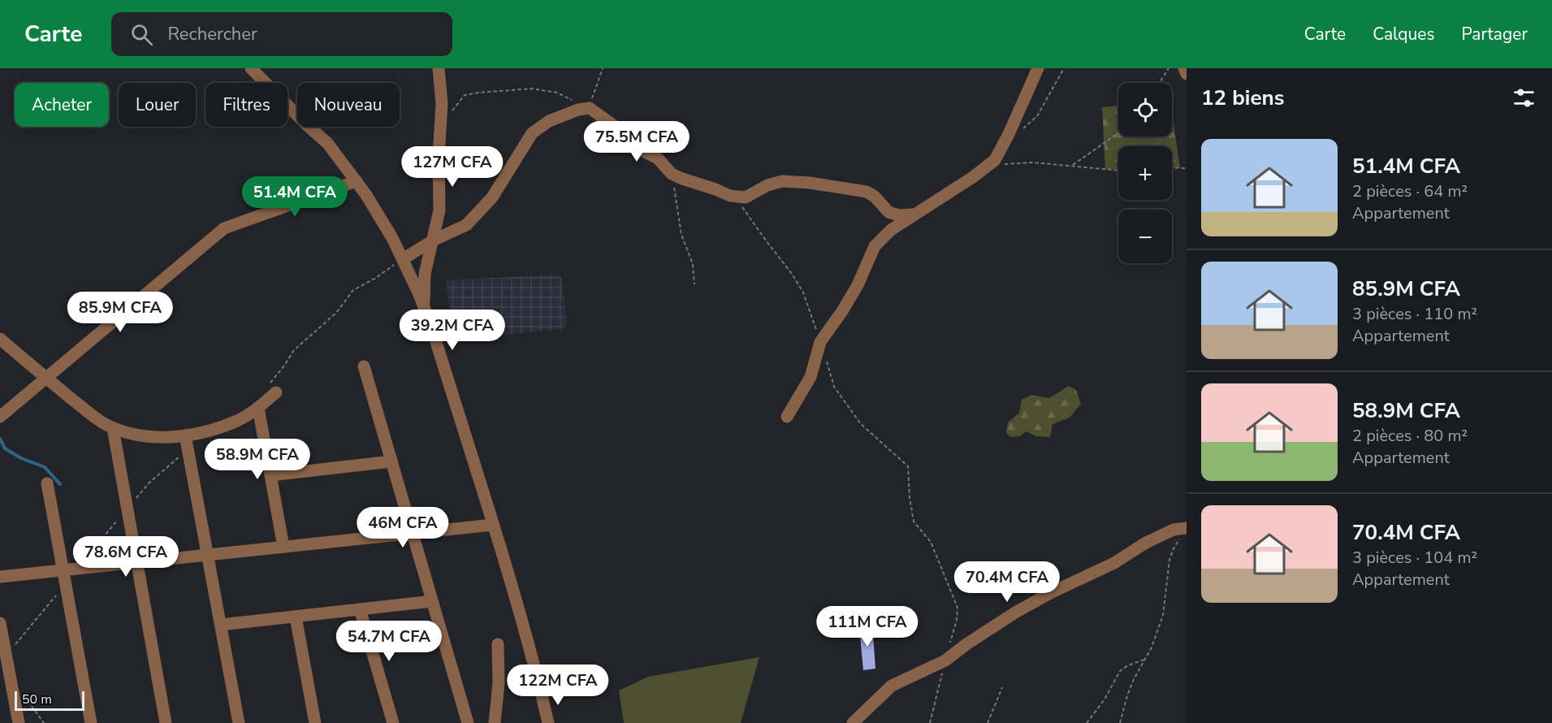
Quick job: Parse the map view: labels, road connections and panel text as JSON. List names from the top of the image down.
{
  "scale_bar": "50 m",
  "page": {
    "header": "Carte",
    "search": "Rechercher",
    "nav": ["Carte", "Calques", "Partager"],
    "heading": "12 biens",
    "map_buttons": ["+", "−"],
    "chip": [
      "Acheter",
      "Louer",
      "Filtres",
      "Nouveau"
    ],
    "price": [
      "75.5M CFA",
      "127M CFA",
      "51.4M CFA",
      "85.9M CFA",
      "39.2M CFA",
      "58.9M CFA",
      "46M CFA",
      "78.6M CFA",
      "70.4M CFA",
      "111M CFA",
      "54.7M CFA",
      "122M CFA"
    ],
    "list": [
      {
        "name": "51.4M CFA",
        "note": "2 pièces · 64 m² · Appartement"
      },
      {
        "name": "85.9M CFA",
        "note": "3 pièces · 110 m² · Appartement"
      },
      {
        "name": "58.9M CFA",
        "note": "2 pièces · 80 m² · Appartement"
      },
      {
        "name": "70.4M CFA",
        "note": "3 pièces · 104 m² · Appartement"
      }
    ],
    "scale": "50 m"
  }
}
